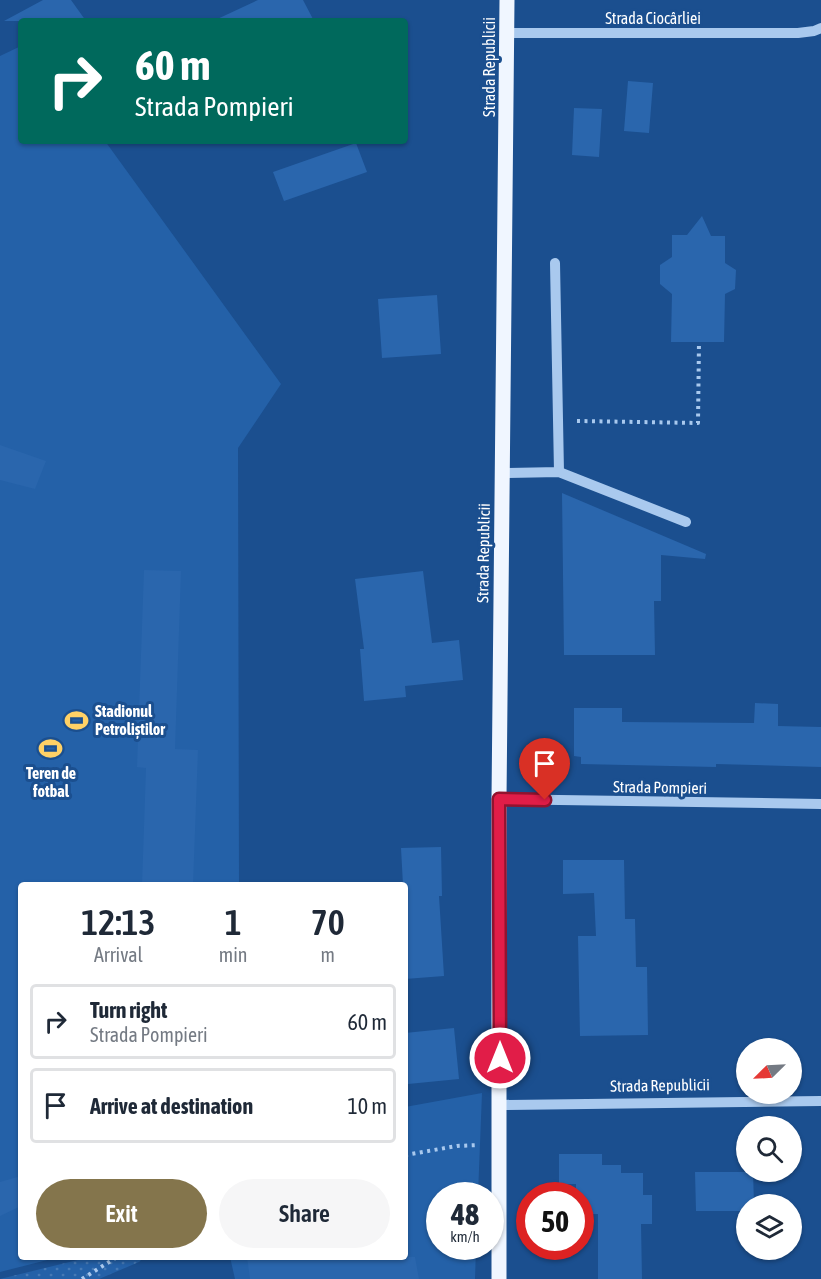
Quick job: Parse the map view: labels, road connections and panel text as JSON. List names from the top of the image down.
{
  "streets": {
    "main road": ["Strada Republicii"],
    "street": ["Strada Ciocârliei", "Strada Pompieri"]
  },
  "crossings": [
    ["Strada Ciocârliei", "Strada Republicii"],
    ["Strada Republicii", "Strada Pompieri"]
  ],
  "places": {
    "sports": ["Stadionul Petroliștilor", "Teren de fotbal"]
  },
  "north": "bottom left",
  "page": {
    "turn": ["60 m", "Strada Pompieri"],
    "eta": [
      "12:13",
      "Arrival",
      "1",
      "min",
      "70",
      "m"
    ],
    "list": [
      {
        "name": "Turn right",
        "note": "Strada Pompieri",
        "value": "60 m"
      },
      {
        "name": "Arrive at destination",
        "value": "10 m"
      }
    ],
    "buttons": ["Exit", "Share"],
    "speed": "48 km/h",
    "limit": "50"
  }
}
